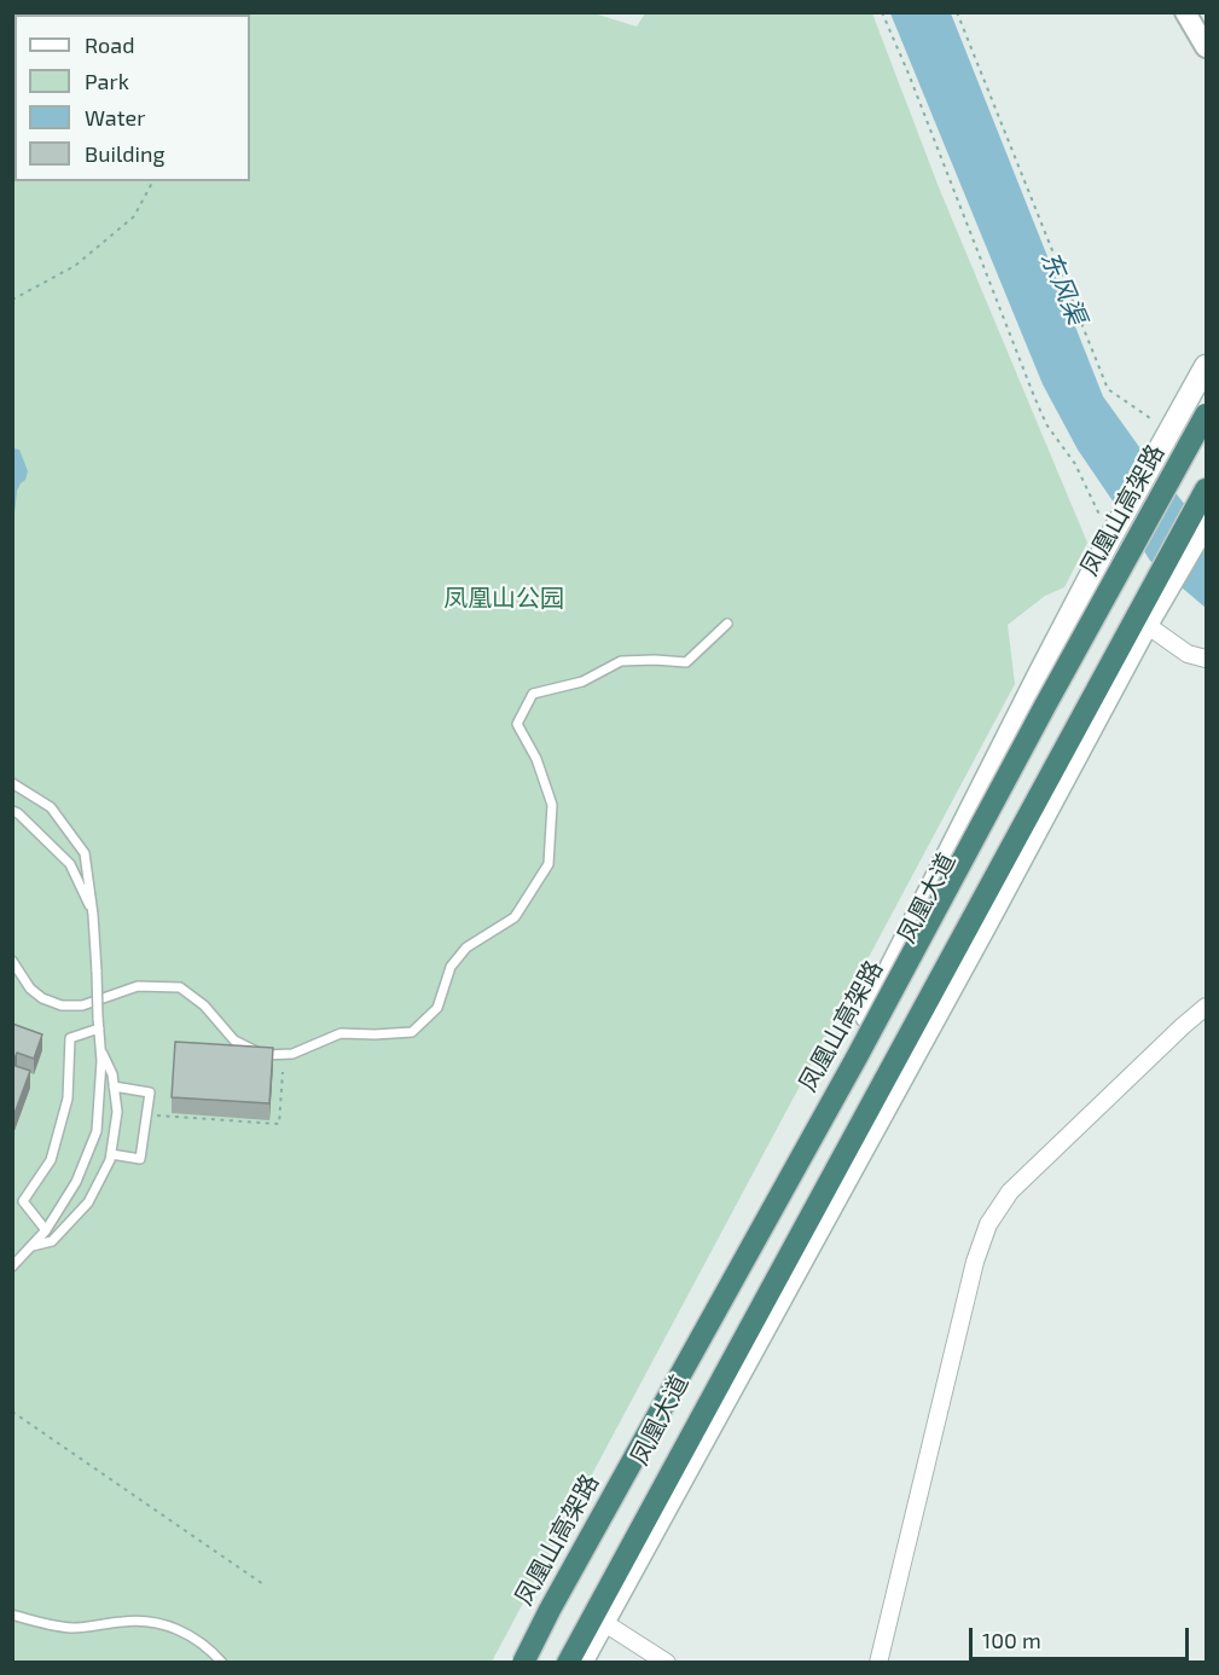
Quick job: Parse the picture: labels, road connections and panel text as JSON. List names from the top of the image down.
{
  "streets": {
    "highway": ["凤凰山高架路"],
    "main road": ["凤凰大道"]
  },
  "water": ["东风渠"],
  "parks": ["凤凰山公园"],
  "legend": [
    "Road",
    "Park",
    "Water",
    "Building"
  ],
  "scale_bar": "100 m"
}
